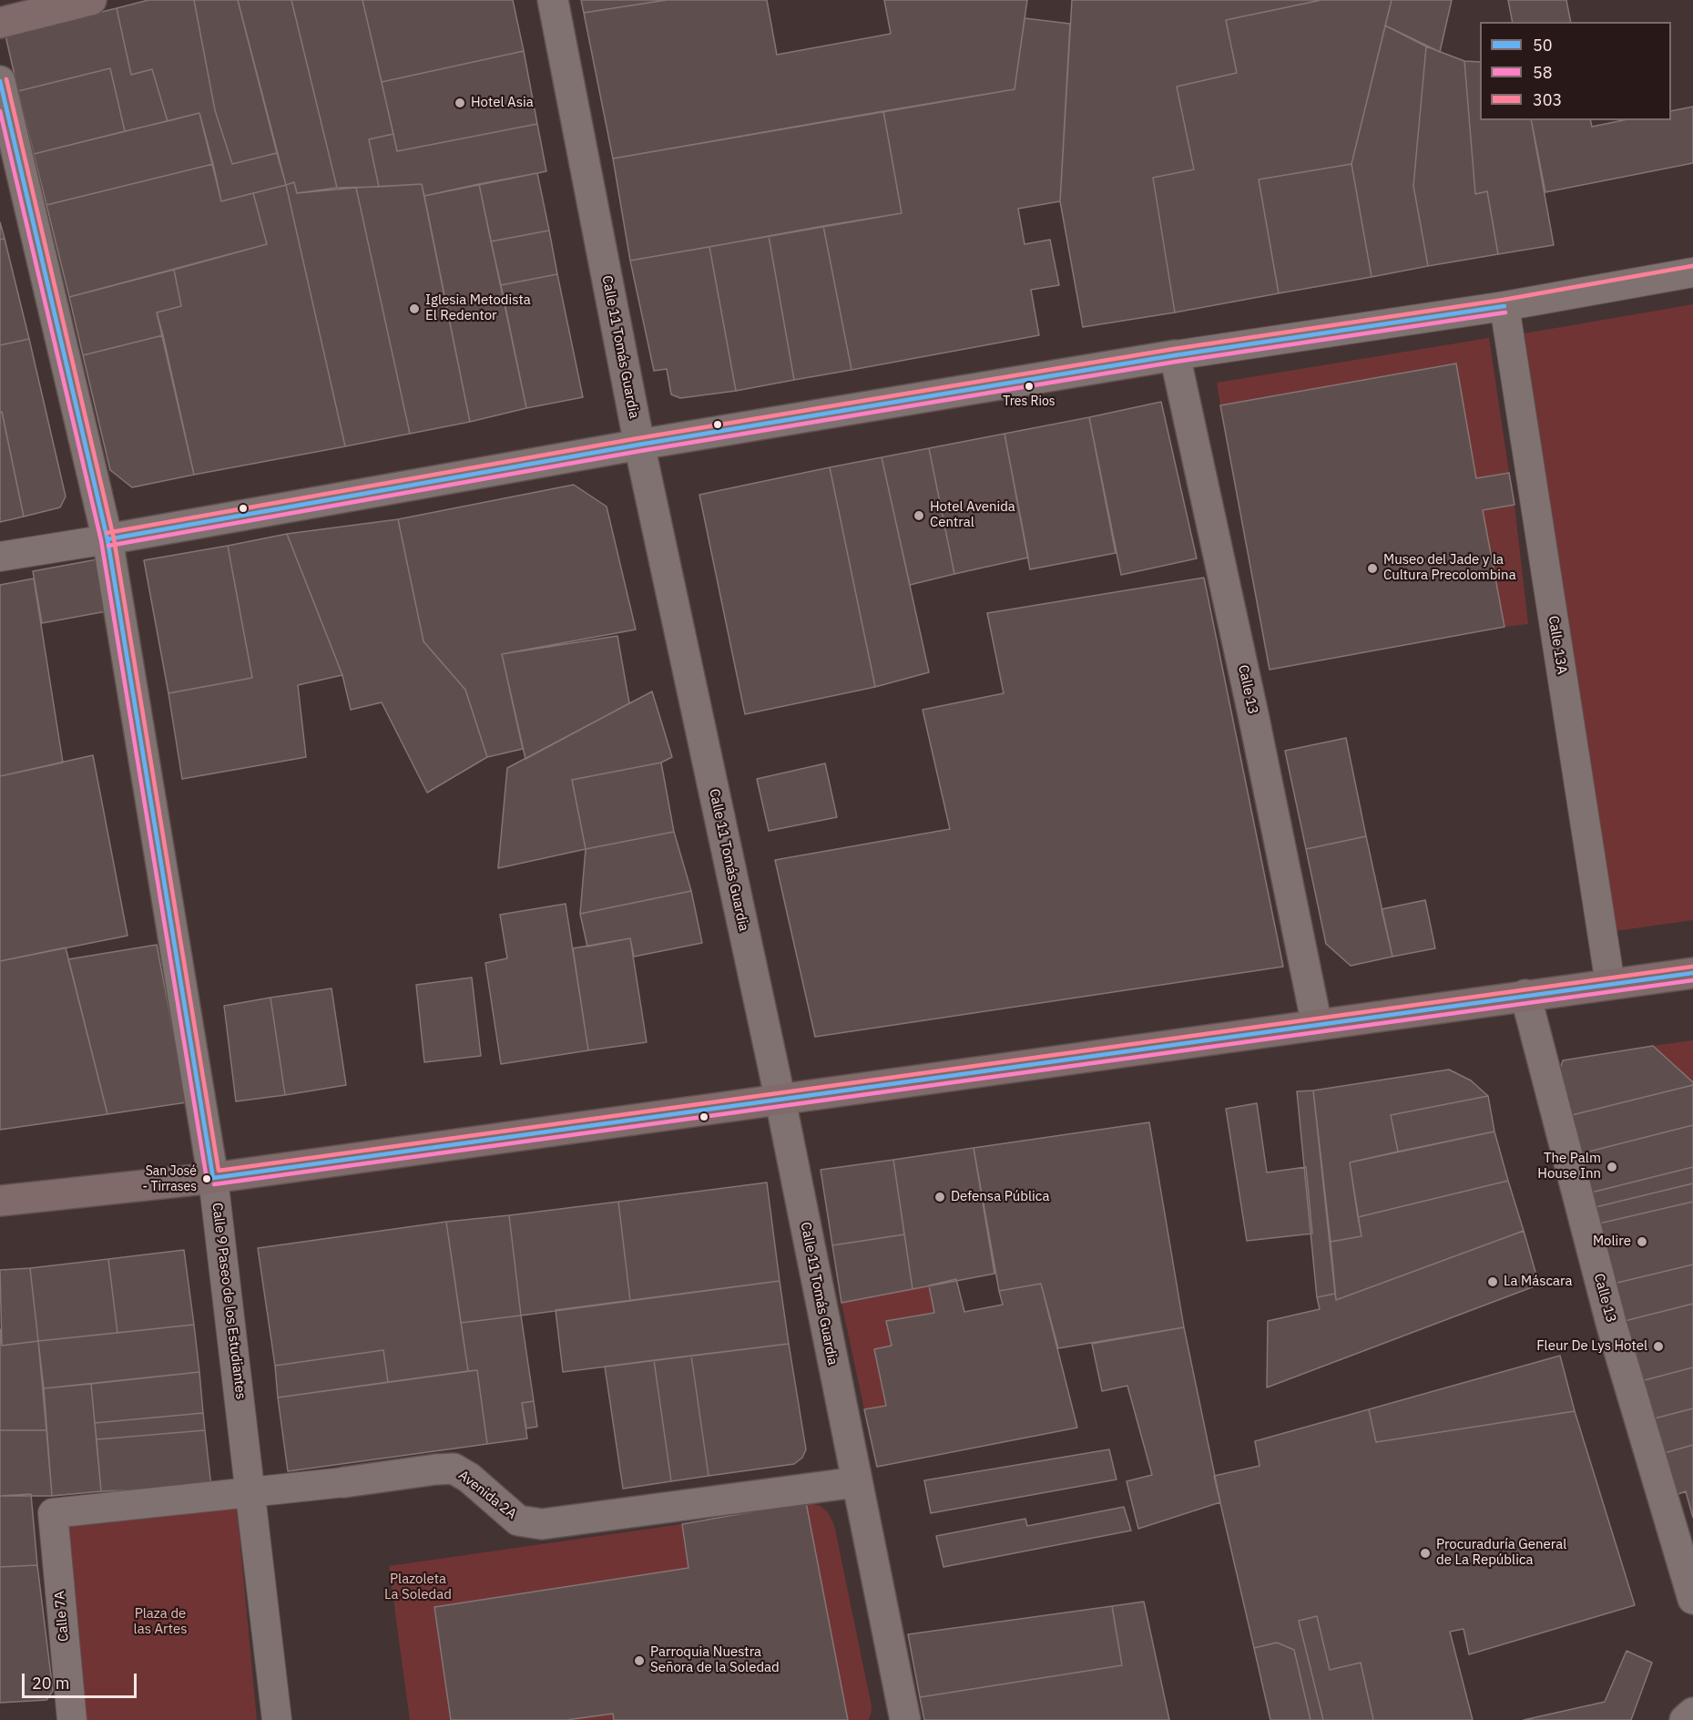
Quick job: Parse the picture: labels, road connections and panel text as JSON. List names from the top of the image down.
{
  "streets": {
    "street": [
      "Calle 11 Tomás Guardia",
      "Calle 13A",
      "Calle 13",
      "Calle 9 Paseo de los Estudiantes",
      "Avenida 2A",
      "Calle 7A"
    ]
  },
  "crossings": [
    ["Calle 11 Tomás Guardia", "Avenida 2A"],
    ["Calle 9 Paseo de los Estudiantes", "Avenida 2A"],
    ["Avenida 2A", "Calle 7A"]
  ],
  "parks": ["Plazoleta La Soledad", "Plaza de las Artes"],
  "places": [
    "Hotel Asia",
    "Iglesia Metodista El Redentor",
    "Tres Rios",
    "Hotel Avenida Central",
    "Museo del Jade y la Cultura Precolombina",
    "The Palm House Inn",
    "San José - Tirrases",
    "Defensa Pública",
    "Molire",
    "La Máscara",
    "Fleur De Lys Hotel",
    "Procuraduría General de La República",
    "Parroquia Nuestra Señora de la Soledad"
  ],
  "lines": ["transit line 303", "transit line 50", "transit line 58"],
  "legend": ["50", "58", "303"],
  "scale_bar": "20 m"
}
